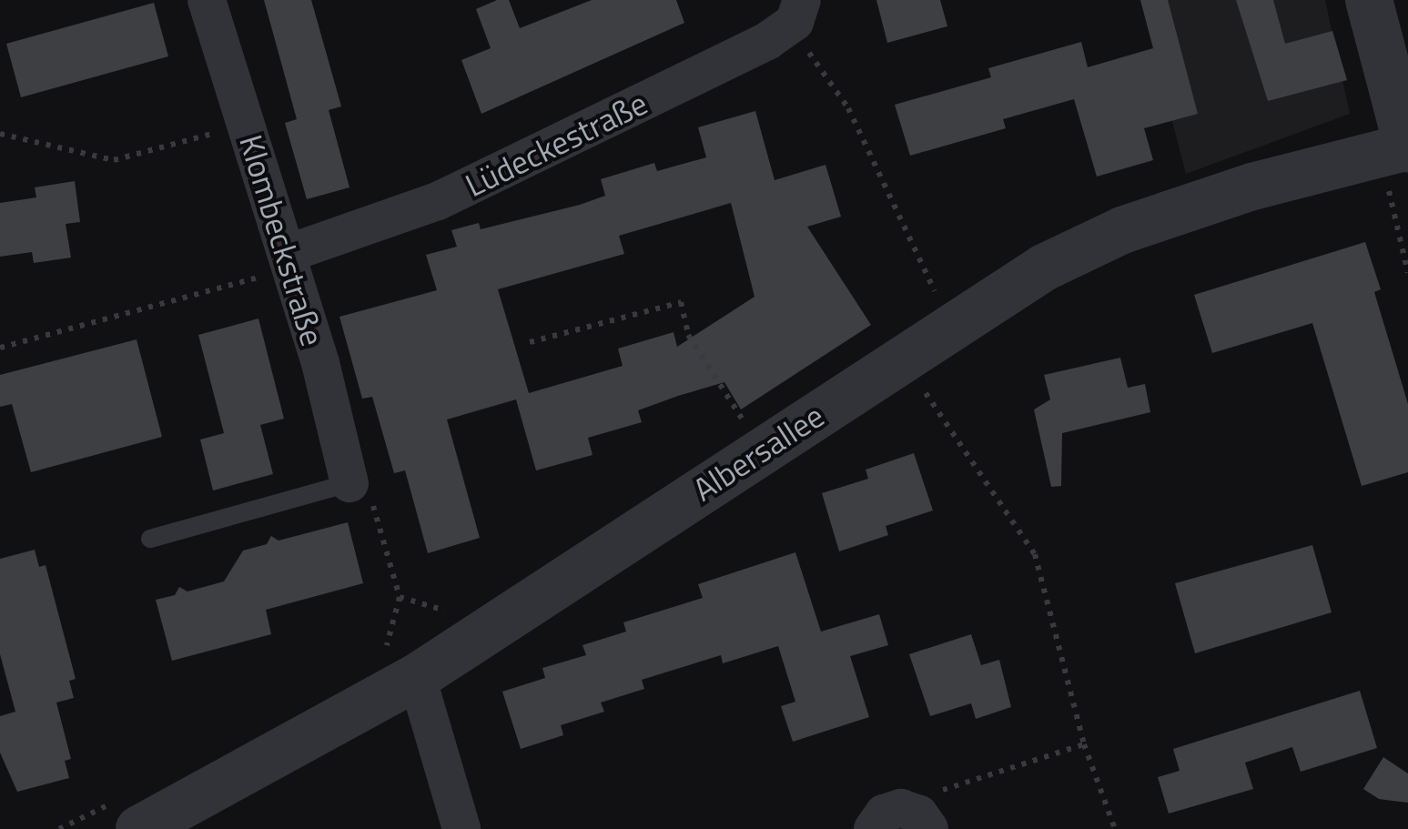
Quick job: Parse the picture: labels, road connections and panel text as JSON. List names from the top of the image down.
{
  "streets": {
    "street": ["Lüdeckestraße", "Klombeckstraße", "Albersallee"]
  },
  "crossings": [
    ["Lüdeckestraße", "Klombeckstraße"]
  ]
}
